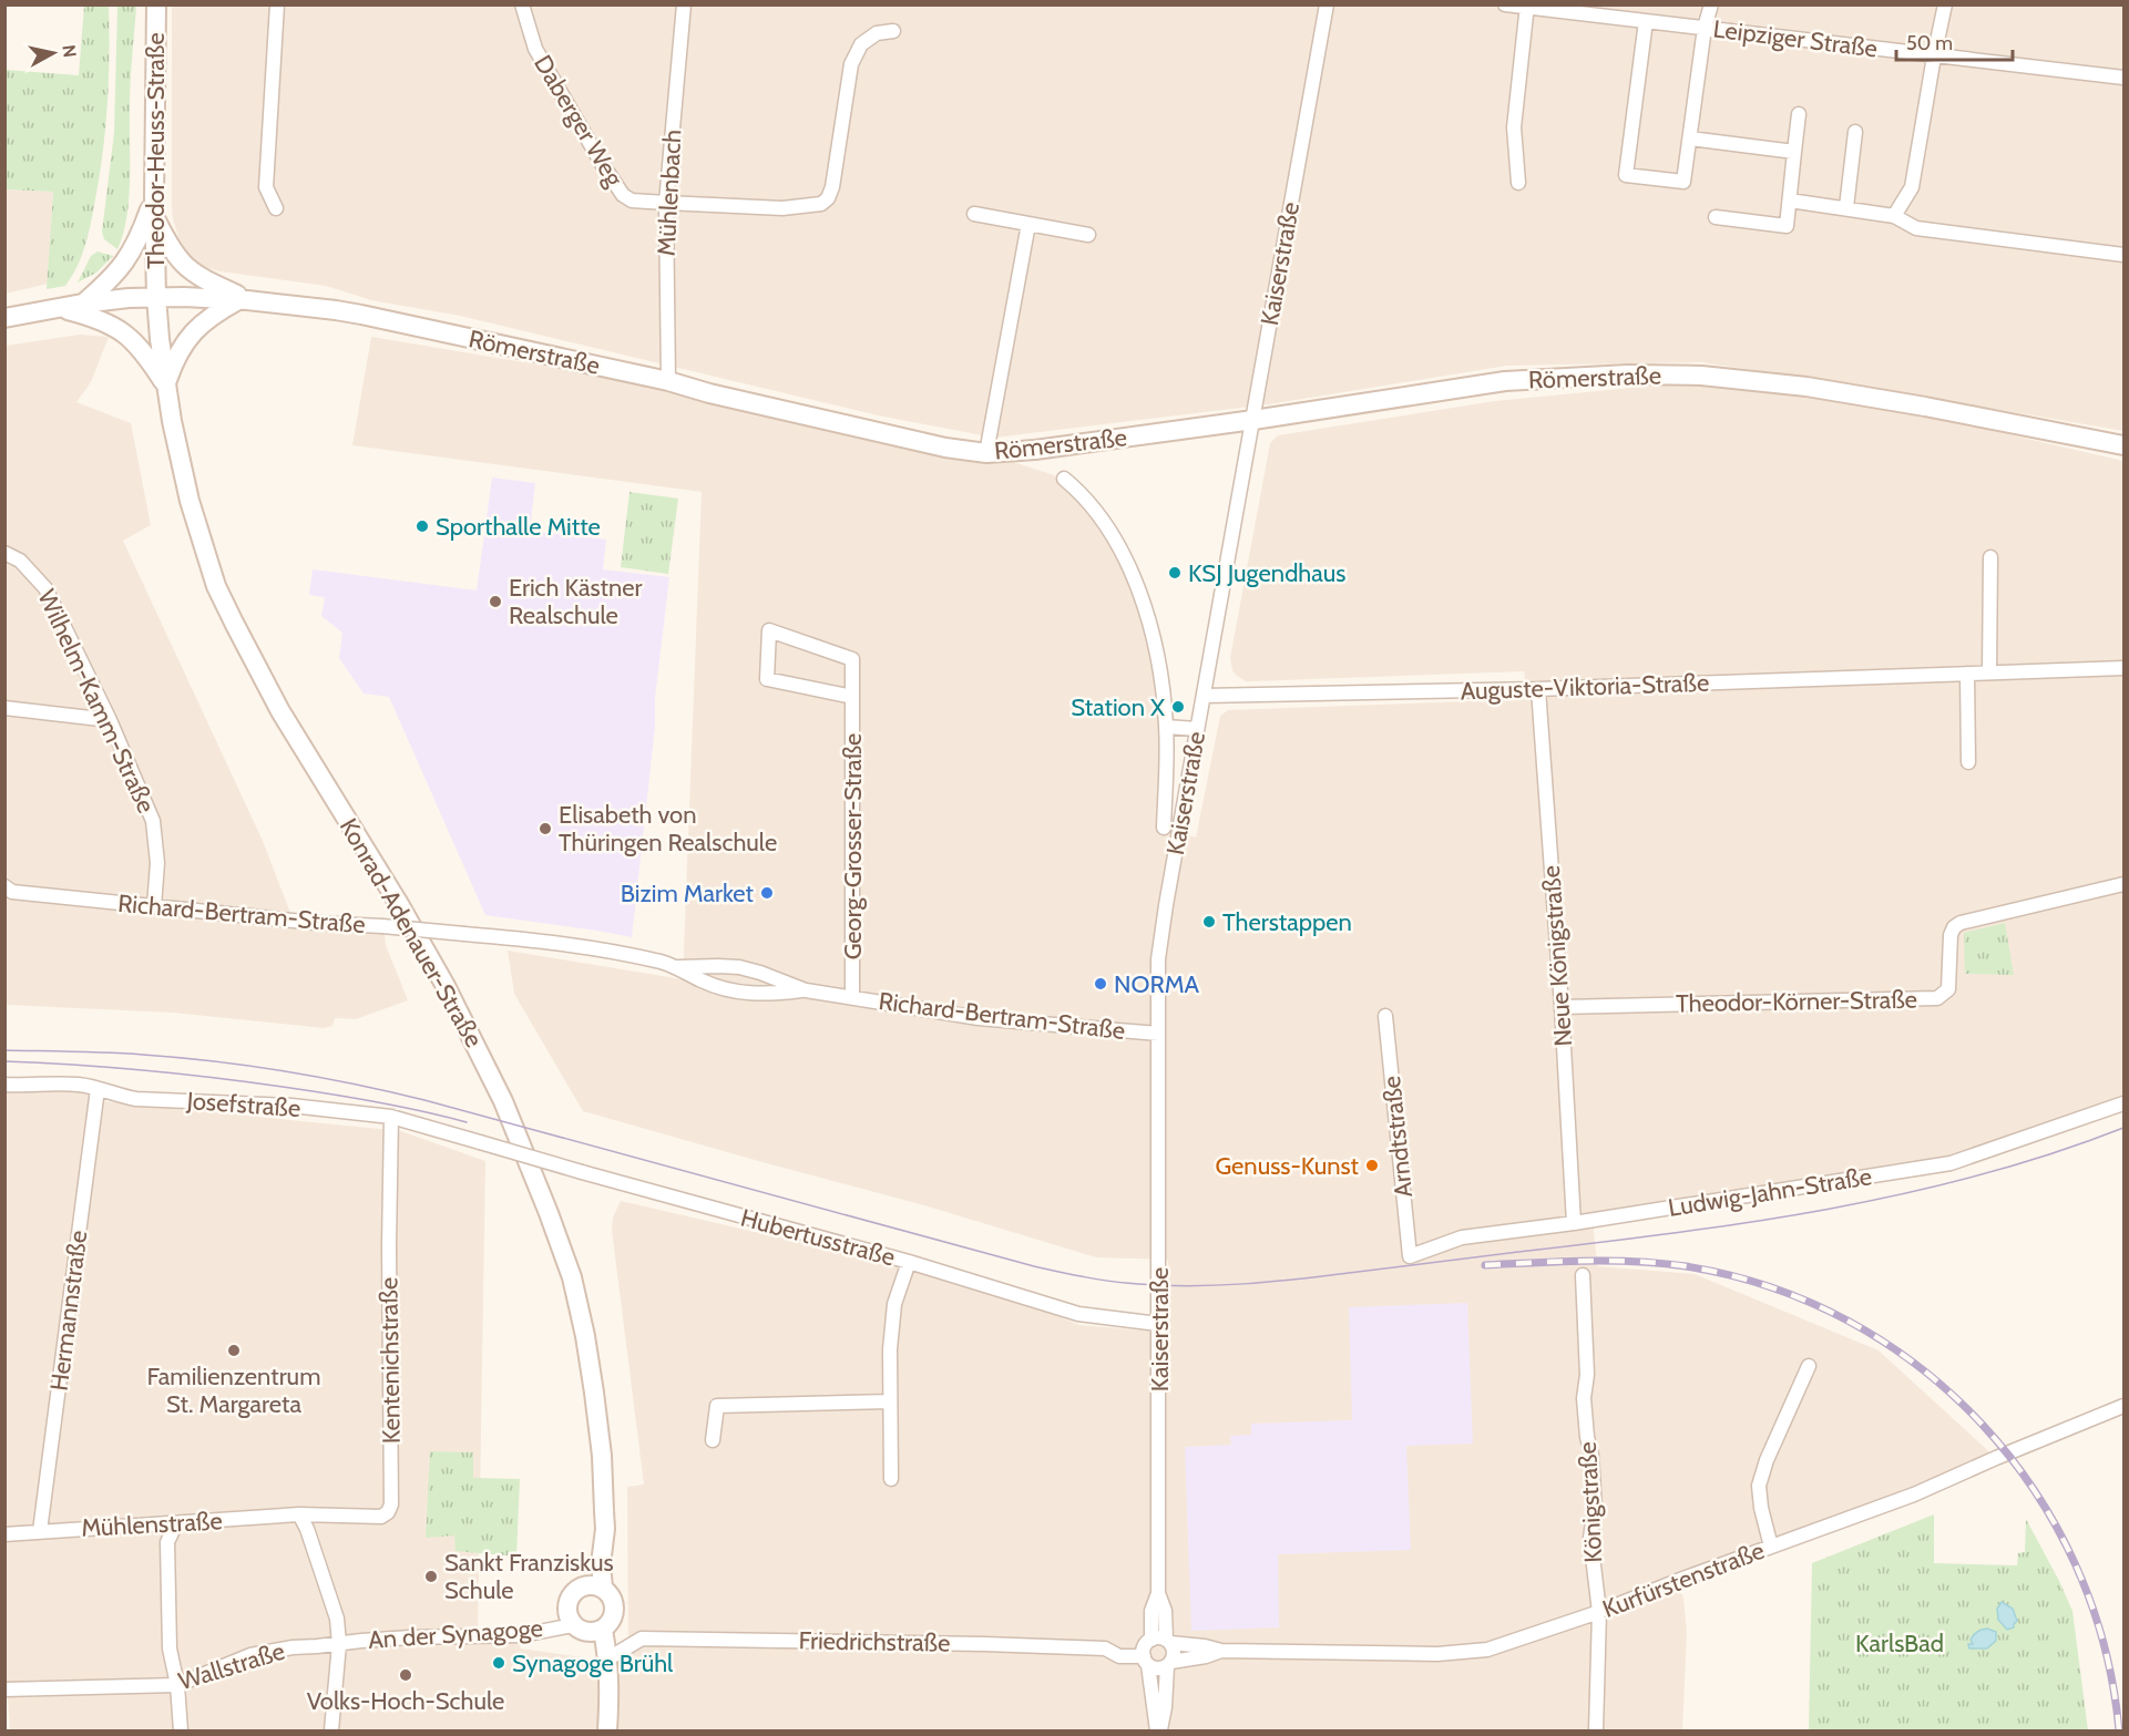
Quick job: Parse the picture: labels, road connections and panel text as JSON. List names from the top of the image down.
{
  "streets": {
    "main road": ["Theodor-Heuss-Straße", "Römerstraße", "Konrad-Adenauer-Straße"],
    "street": [
      "Leipziger Straße",
      "Daberger Weg",
      "Mühlenbach",
      "Kaiserstraße",
      "Auguste-Viktoria-Straße",
      "Wilhelm-Kamm-Straße",
      "Georg-Grosser-Straße",
      "Richard-Bertram-Straße",
      "Neue Königstraße",
      "Theodor-Körner-Straße",
      "Josefstraße",
      "Arndtstraße",
      "Ludwig-Jahn-Straße",
      "Hubertusstraße",
      "Hermannstraße",
      "Kentenichstraße",
      "Königstraße",
      "Mühlenstraße",
      "Kurfürstenstraße",
      "An der Synagoge",
      "Friedrichstraße",
      "Wallstraße"
    ]
  },
  "crossings": [
    ["Daberger Weg", "Mühlenbach"],
    ["Theodor-Heuss-Straße", "Römerstraße"],
    ["Theodor-Heuss-Straße", "Konrad-Adenauer-Straße"],
    ["Mühlenbach", "Römerstraße"],
    ["Kaiserstraße", "Römerstraße"],
    ["Kaiserstraße", "Auguste-Viktoria-Straße"],
    ["Kaiserstraße", "Richard-Bertram-Straße"],
    ["Kaiserstraße", "Hubertusstraße"],
    ["Kaiserstraße", "Kurfürstenstraße"],
    ["Kaiserstraße", "Friedrichstraße"],
    ["Römerstraße", "Konrad-Adenauer-Straße"],
    ["Auguste-Viktoria-Straße", "Neue Königstraße"],
    ["Wilhelm-Kamm-Straße", "Richard-Bertram-Straße"],
    ["Georg-Grosser-Straße", "Richard-Bertram-Straße"],
    ["Konrad-Adenauer-Straße", "An der Synagoge"],
    ["Neue Königstraße", "Theodor-Körner-Straße"],
    ["Neue Königstraße", "Ludwig-Jahn-Straße"],
    ["Josefstraße", "Hubertusstraße"],
    ["Josefstraße", "Hermannstraße"],
    ["Josefstraße", "Kentenichstraße"],
    ["Arndtstraße", "Ludwig-Jahn-Straße"],
    ["Hermannstraße", "Mühlenstraße"],
    ["Kentenichstraße", "Mühlenstraße"],
    ["Königstraße", "Kurfürstenstraße"],
    ["Kurfürstenstraße", "Friedrichstraße"],
    ["An der Synagoge", "Wallstraße"]
  ],
  "parks": ["KarlsBad"],
  "places": [
    "Sporthalle Mitte",
    "KSJ Jugendhaus",
    "Erich Kästner Realschule",
    "Station X",
    "Elisabeth von Thüringen Realschule",
    "Bizim Market",
    "Therstappen",
    "NORMA",
    "Genuss-Kunst",
    "Familienzentrum St. Margareta",
    "Sankt Franziskus Schule",
    "Synagoge Brühl",
    "Volks-Hoch-Schule"
  ],
  "scale_bar": "50 m",
  "north": "right"
}
